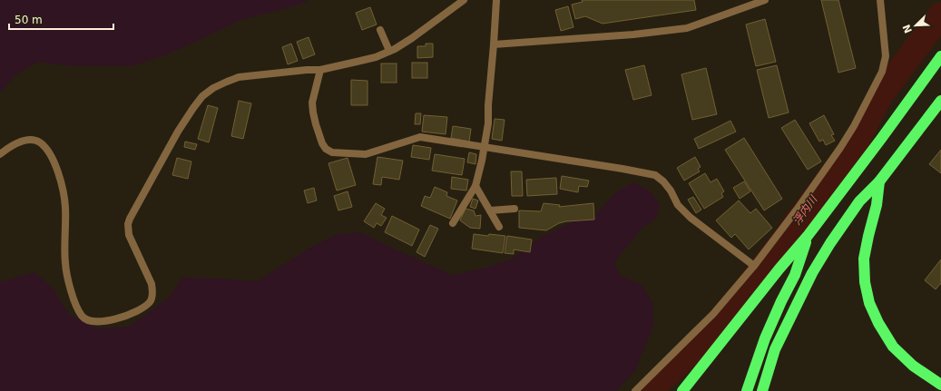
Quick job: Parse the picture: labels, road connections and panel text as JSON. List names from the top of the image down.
{
  "water": ["浮内川"],
  "scale_bar": "50 m",
  "north": "bottom left"
}
